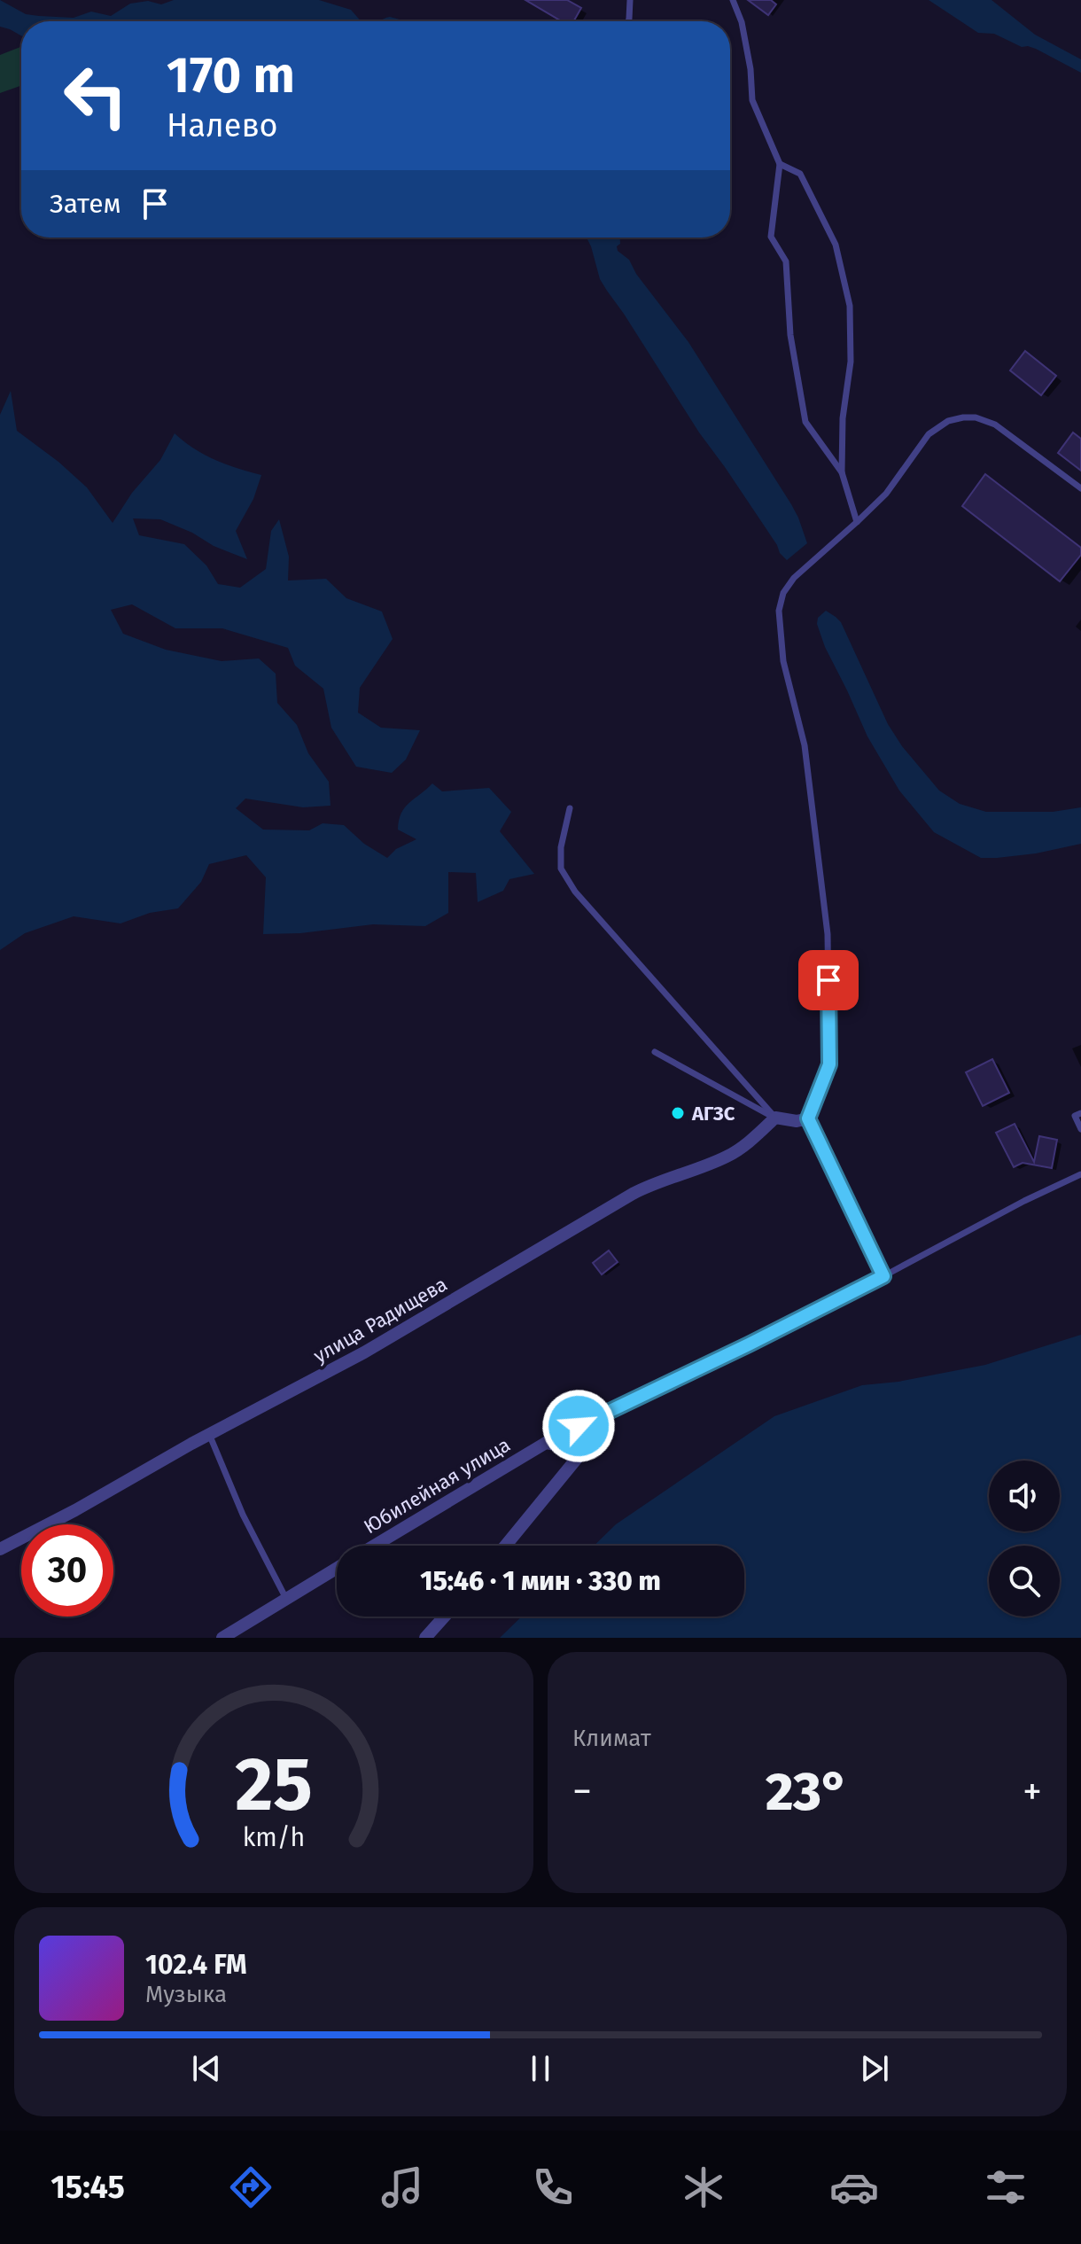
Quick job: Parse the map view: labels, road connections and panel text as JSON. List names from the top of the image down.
{
  "streets": {
    "street": ["улица Радищева", "Юбилейная улица"]
  },
  "places": ["АГЗС"],
  "page": {
    "turn": ["170 m", "Налево"],
    "then": "Затем",
    "limit": "30",
    "trip": "15:46 · 1 мин · 330 m",
    "tile": "Климат",
    "heat": ["−", "23°", "+"],
    "song": ["102.4 FM", "Музыка"],
    "tabs": "15:45",
    "gauge": ["25", "km/h"]
  }
}
